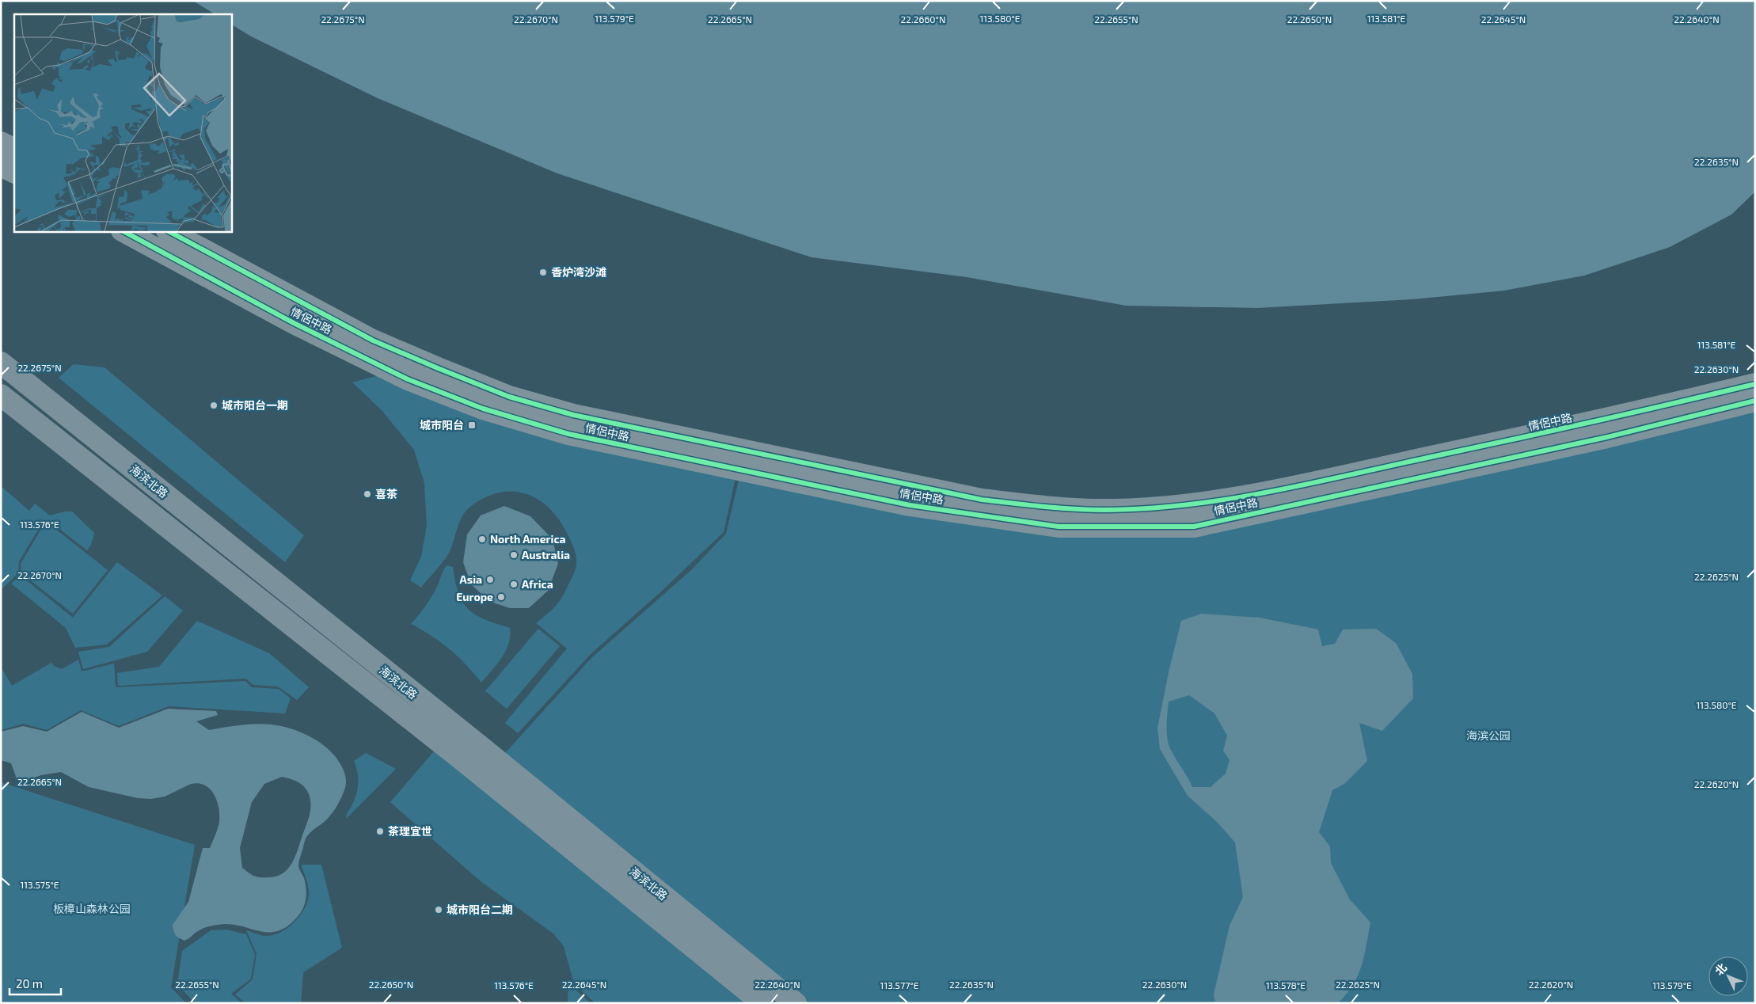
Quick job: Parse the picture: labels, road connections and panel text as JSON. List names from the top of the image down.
{
  "streets": {
    "highway": ["情侶中路"],
    "main road": ["海滨北路"]
  },
  "parks": ["海滨公园", "板樟山森林公园"],
  "places": {
    "other": [
      "香炉湾沙滩",
      "城市阳台一期",
      "喜茶",
      "North America",
      "Australia",
      "Asia",
      "Africa",
      "Europe",
      "茶理宜世",
      "城市阳台二期"
    ],
    "transit": ["城市阳台"]
  },
  "scale_bar": "20 m",
  "north": "top left",
  "coordinates": [
    "113.579°E",
    "113.580°E",
    "113.581°E",
    "22.2675°N",
    "22.2670°N",
    "22.2665°N",
    "22.2660°N",
    "22.2655°N",
    "22.2650°N",
    "22.2645°N",
    "22.2640°N",
    "22.2635°N",
    "22.2630°N",
    "113.576°E",
    "22.2625°N",
    "22.2620°N",
    "113.575°E",
    "113.577°E",
    "113.578°E"
  ]
}
